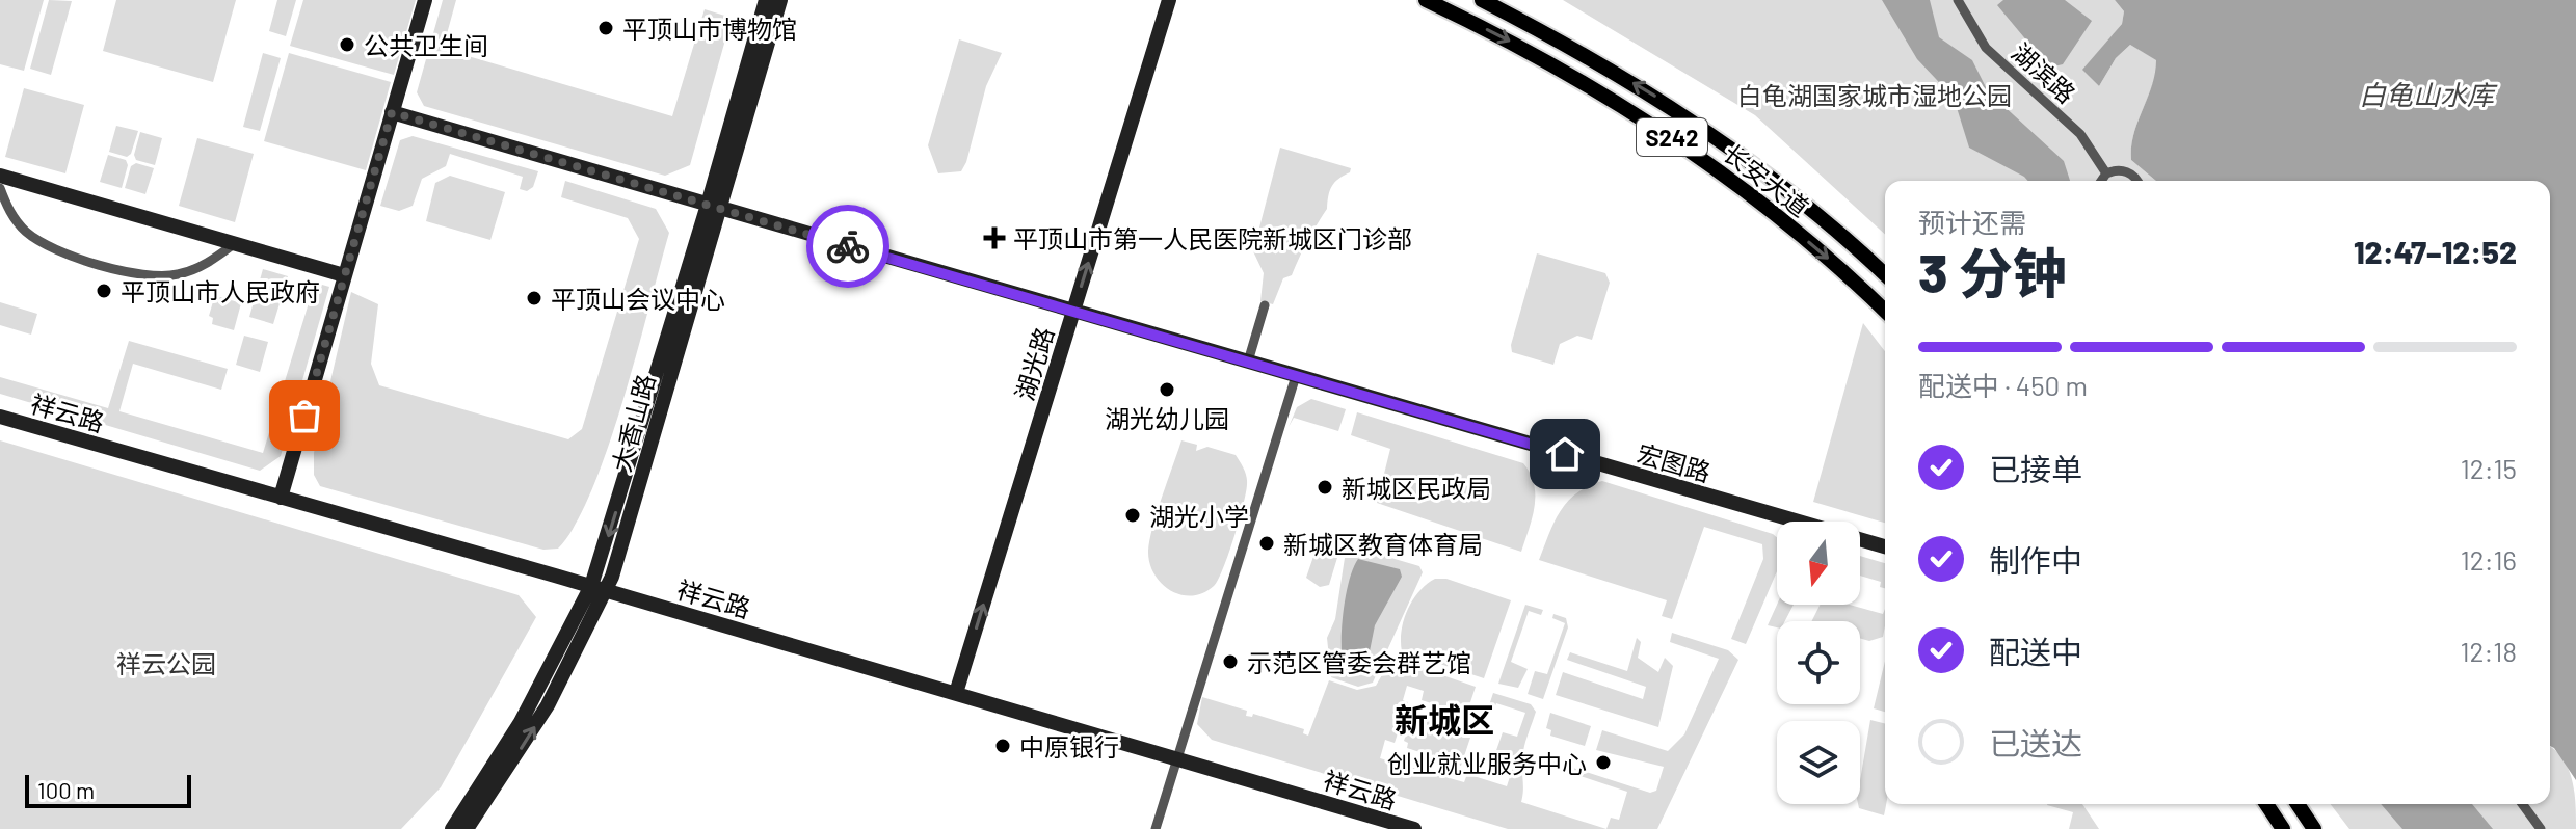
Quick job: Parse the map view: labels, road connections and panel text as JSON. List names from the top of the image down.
{
  "streets": {
    "main road": [
      "S242",
      "长安大道",
      "湖光路",
      "祥云路",
      "大香山路",
      "宏图路"
    ],
    "street": ["湖滨路"]
  },
  "crossings": [
    ["湖光路", "祥云路"],
    ["湖光路", "宏图路"],
    ["祥云路", "大香山路"],
    ["大香山路", "宏图路"]
  ],
  "one_way": ["湖光路"],
  "districts": ["新城区"],
  "water": ["白龟山水库"],
  "parks": ["白龟湖国家城市湿地公园", "祥云公园"],
  "places": {
    "other": [
      "平顶山市博物馆",
      "公共卫生间",
      "平顶山市人民政府",
      "平顶山会议中心",
      "湖光幼儿园",
      "新城区民政局",
      "湖光小学",
      "新城区教育体育局",
      "示范区管委会群艺馆",
      "中原银行",
      "创业就业服务中心"
    ],
    "health": ["平顶山市第一人民医院新城区门诊部"]
  },
  "scale_bar": "100 m",
  "north": "bottom",
  "page": {
    "heading": ["3 分钟", "预计还需", "12:47–12:52"],
    "bar": "配送中 · 450 m",
    "list": [
      ["已接单", "12:15"],
      ["制作中", "12:16"],
      ["配送中", "12:18"],
      "已送达"
    ],
    "scale": "100 m"
  }
}
